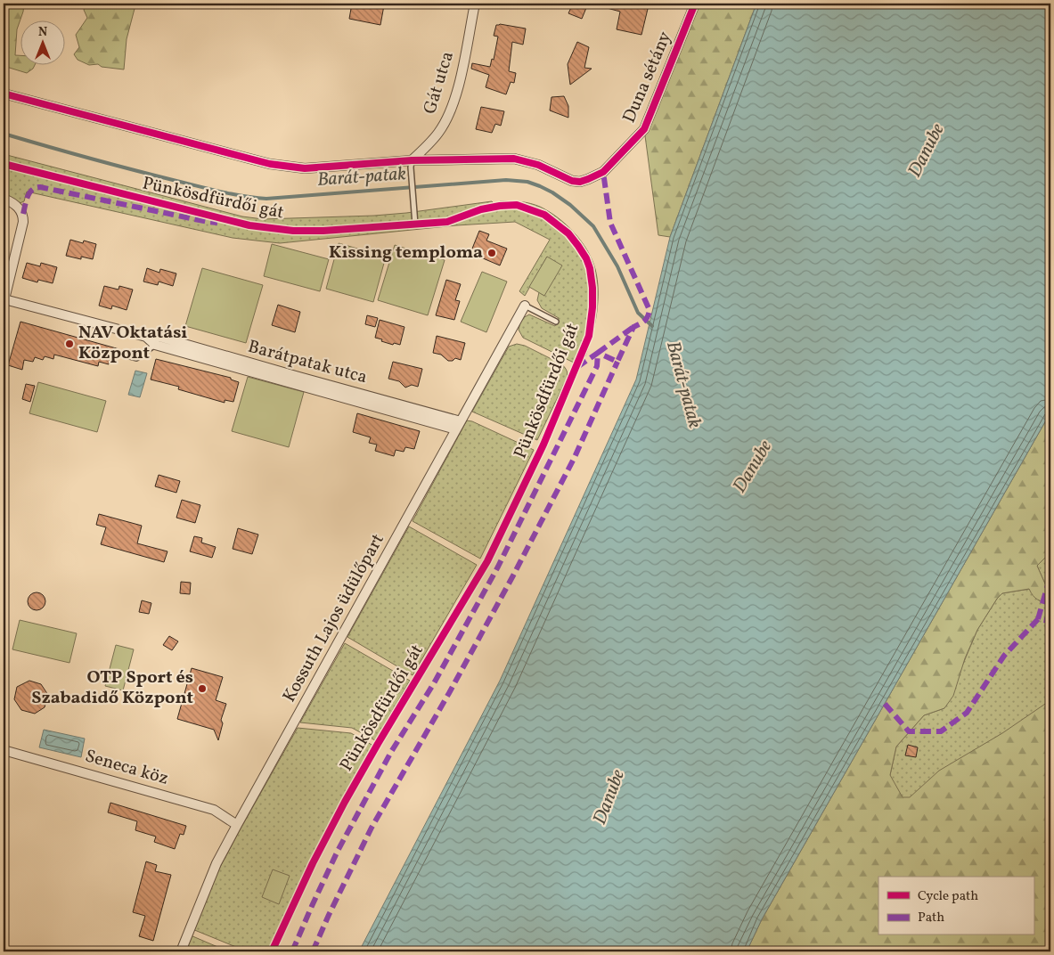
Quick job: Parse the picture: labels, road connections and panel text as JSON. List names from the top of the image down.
{
  "streets": {
    "street": [
      "Duna sétány",
      "Gát utca",
      "Barátpatak utca",
      "Kossuth Lajos üdülőpart",
      "Seneca köz"
    ],
    "cycle path": ["Pünkösdfürdői gát"]
  },
  "crossings": [
    ["Duna sétány", "Gát utca"],
    ["Barátpatak utca", "Kossuth Lajos üdülőpart"],
    ["Kossuth Lajos üdülőpart", "Seneca köz"]
  ],
  "water": ["Danube", "Barát-patak"],
  "places": ["Kissing temploma", "NAV Oktatási Központ", "OTP Sport és Szabadidő Központ"],
  "legend": ["Cycle path", "Path"],
  "north": "top"
}
